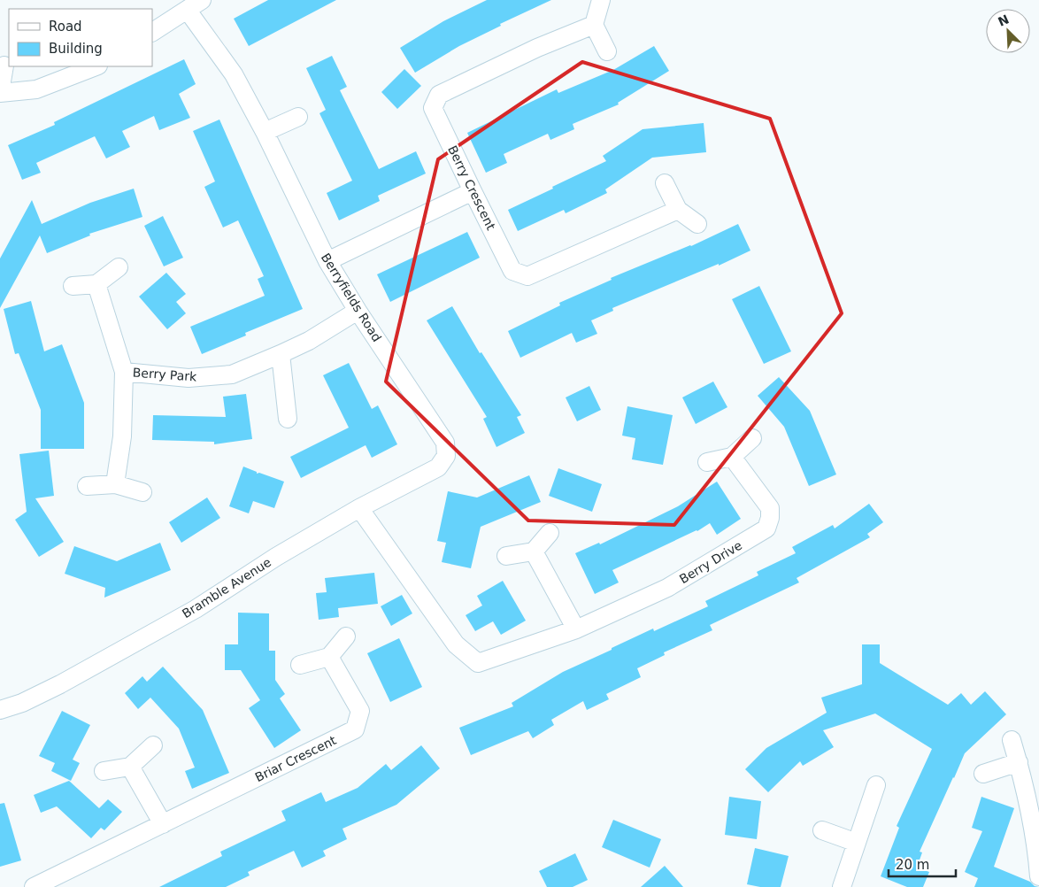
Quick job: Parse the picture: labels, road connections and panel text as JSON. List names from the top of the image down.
{
  "streets": {
    "street": [
      "Berry Crescent",
      "Berryfields Road",
      "Berry Park",
      "Berry Drive",
      "Bramble Avenue",
      "Briar Crescent"
    ]
  },
  "crossings": [
    ["Berryfields Road", "Berry Park"],
    ["Berryfields Road", "Bramble Avenue"],
    ["Berry Drive", "Bramble Avenue"]
  ],
  "legend": ["Road", "Building"],
  "scale_bar": "20 m",
  "north": "top left"
}
